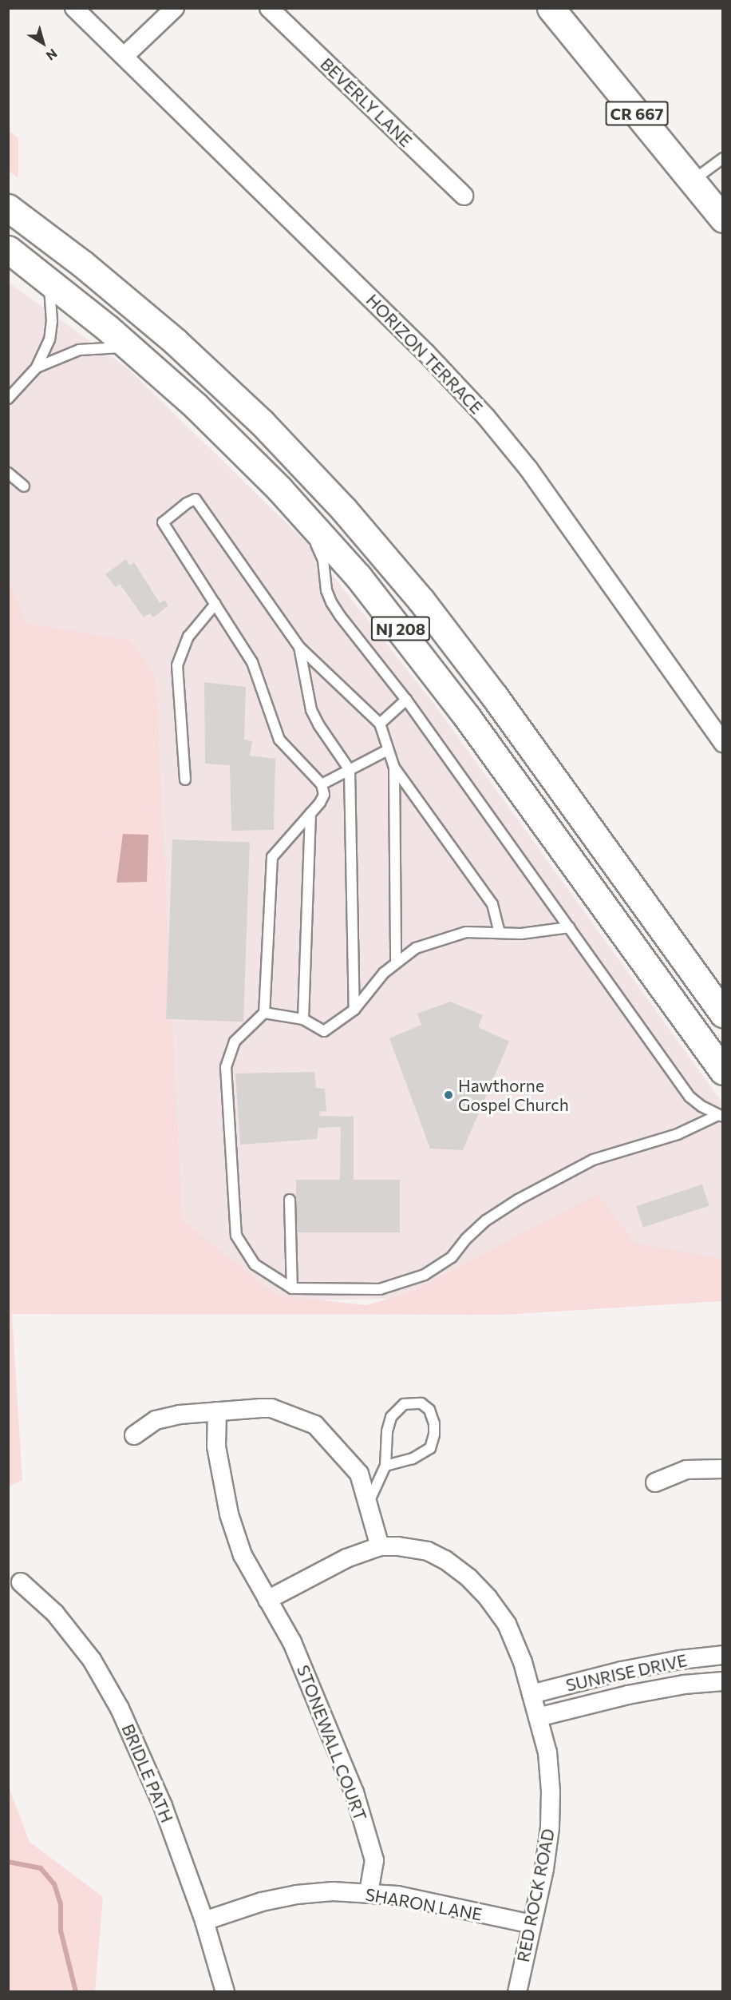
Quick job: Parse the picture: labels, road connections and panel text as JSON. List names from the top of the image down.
{
  "streets": {
    "main road": ["CR 667", "NJ 208"],
    "street": [
      "BEVERLY LANE",
      "HORIZON TERRACE",
      "SUNRISE DRIVE",
      "STONEWALL COURT",
      "BRIDLE PATH",
      "RED ROCK ROAD",
      "SHARON LANE"
    ]
  },
  "crossings": [
    ["SUNRISE DRIVE", "RED ROCK ROAD"],
    ["STONEWALL COURT", "RED ROCK ROAD"],
    ["STONEWALL COURT", "SHARON LANE"],
    ["BRIDLE PATH", "SHARON LANE"],
    ["RED ROCK ROAD", "SHARON LANE"]
  ],
  "places": ["Hawthorne Gospel Church"],
  "north": "bottom right"
}
